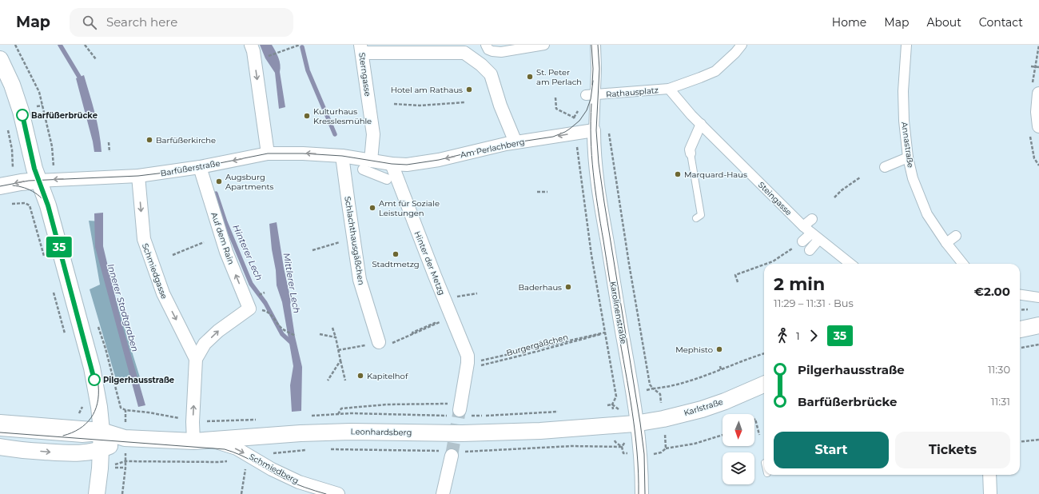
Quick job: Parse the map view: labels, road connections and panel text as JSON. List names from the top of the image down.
{
  "streets": {
    "street": [
      "Sterngasse",
      "Rathausplatz",
      "Annastraße",
      "Am Perlachberg",
      "Barfüßerstraße",
      "Steingasse",
      "Auf dem Rain",
      "Schlachthausgäßchen",
      "Hinter der Metzg",
      "Schmiedgasse",
      "Karolinenstraße",
      "Karlstraße",
      "Leonhardsberg",
      "Schmiedberg"
    ],
    "path": ["Burgergäßchen"]
  },
  "crossings": [
    ["Sterngasse", "Am Perlachberg"],
    ["Sterngasse", "Barfüßerstraße"],
    ["Rathausplatz", "Am Perlachberg"],
    ["Rathausplatz", "Steingasse"],
    ["Rathausplatz", "Karolinenstraße"],
    ["Am Perlachberg", "Barfüßerstraße"],
    ["Am Perlachberg", "Hinter der Metzg"],
    ["Am Perlachberg", "Karolinenstraße"],
    ["Barfüßerstraße", "Auf dem Rain"],
    ["Barfüßerstraße", "Schlachthausgäßchen"],
    ["Barfüßerstraße", "Schmiedgasse"],
    ["Auf dem Rain", "Schmiedgasse"],
    ["Schmiedgasse", "Leonhardsberg"],
    ["Karolinenstraße", "Karlstraße"],
    ["Karolinenstraße", "Leonhardsberg"],
    ["Karlstraße", "Leonhardsberg"],
    ["Leonhardsberg", "Schmiedberg"]
  ],
  "one_way": ["Am Perlachberg", "Barfüßerstraße", "Auf dem Rain"],
  "water": ["Hinterer Lech", "Mittlerer Lech", "Innerer Stadtgraben"],
  "places": [
    "St. Peter am Perlach",
    "Hotel am Rathaus",
    "Barfüßerbrücke",
    "Kulturhaus Kresslesmühle",
    "Barfüßerkirche",
    "Marquard-Haus",
    "Augsburg Apartments",
    "Amt für Soziale Leistungen",
    "Stadtmetzg",
    "Baderhaus",
    "Mephisto",
    "Kapitelhof",
    "Pilgerhausstraße"
  ],
  "lines": ["bus line 35"],
  "north": "bottom",
  "page": {
    "header": "Map",
    "search": "Search here",
    "nav": [
      "Home",
      "Map",
      "About",
      "Contact"
    ],
    "on_map": "35",
    "heading": ["2 min", "11:29 – 11:31 · Bus", "€2.00"],
    "legs": ["1", "35"],
    "list": [
      {
        "name": "Pilgerhausstraße",
        "value": "11:30"
      },
      {
        "name": "Barfüßerbrücke",
        "value": "11:31"
      }
    ],
    "buttons": ["Start", "Tickets"]
  }
}
